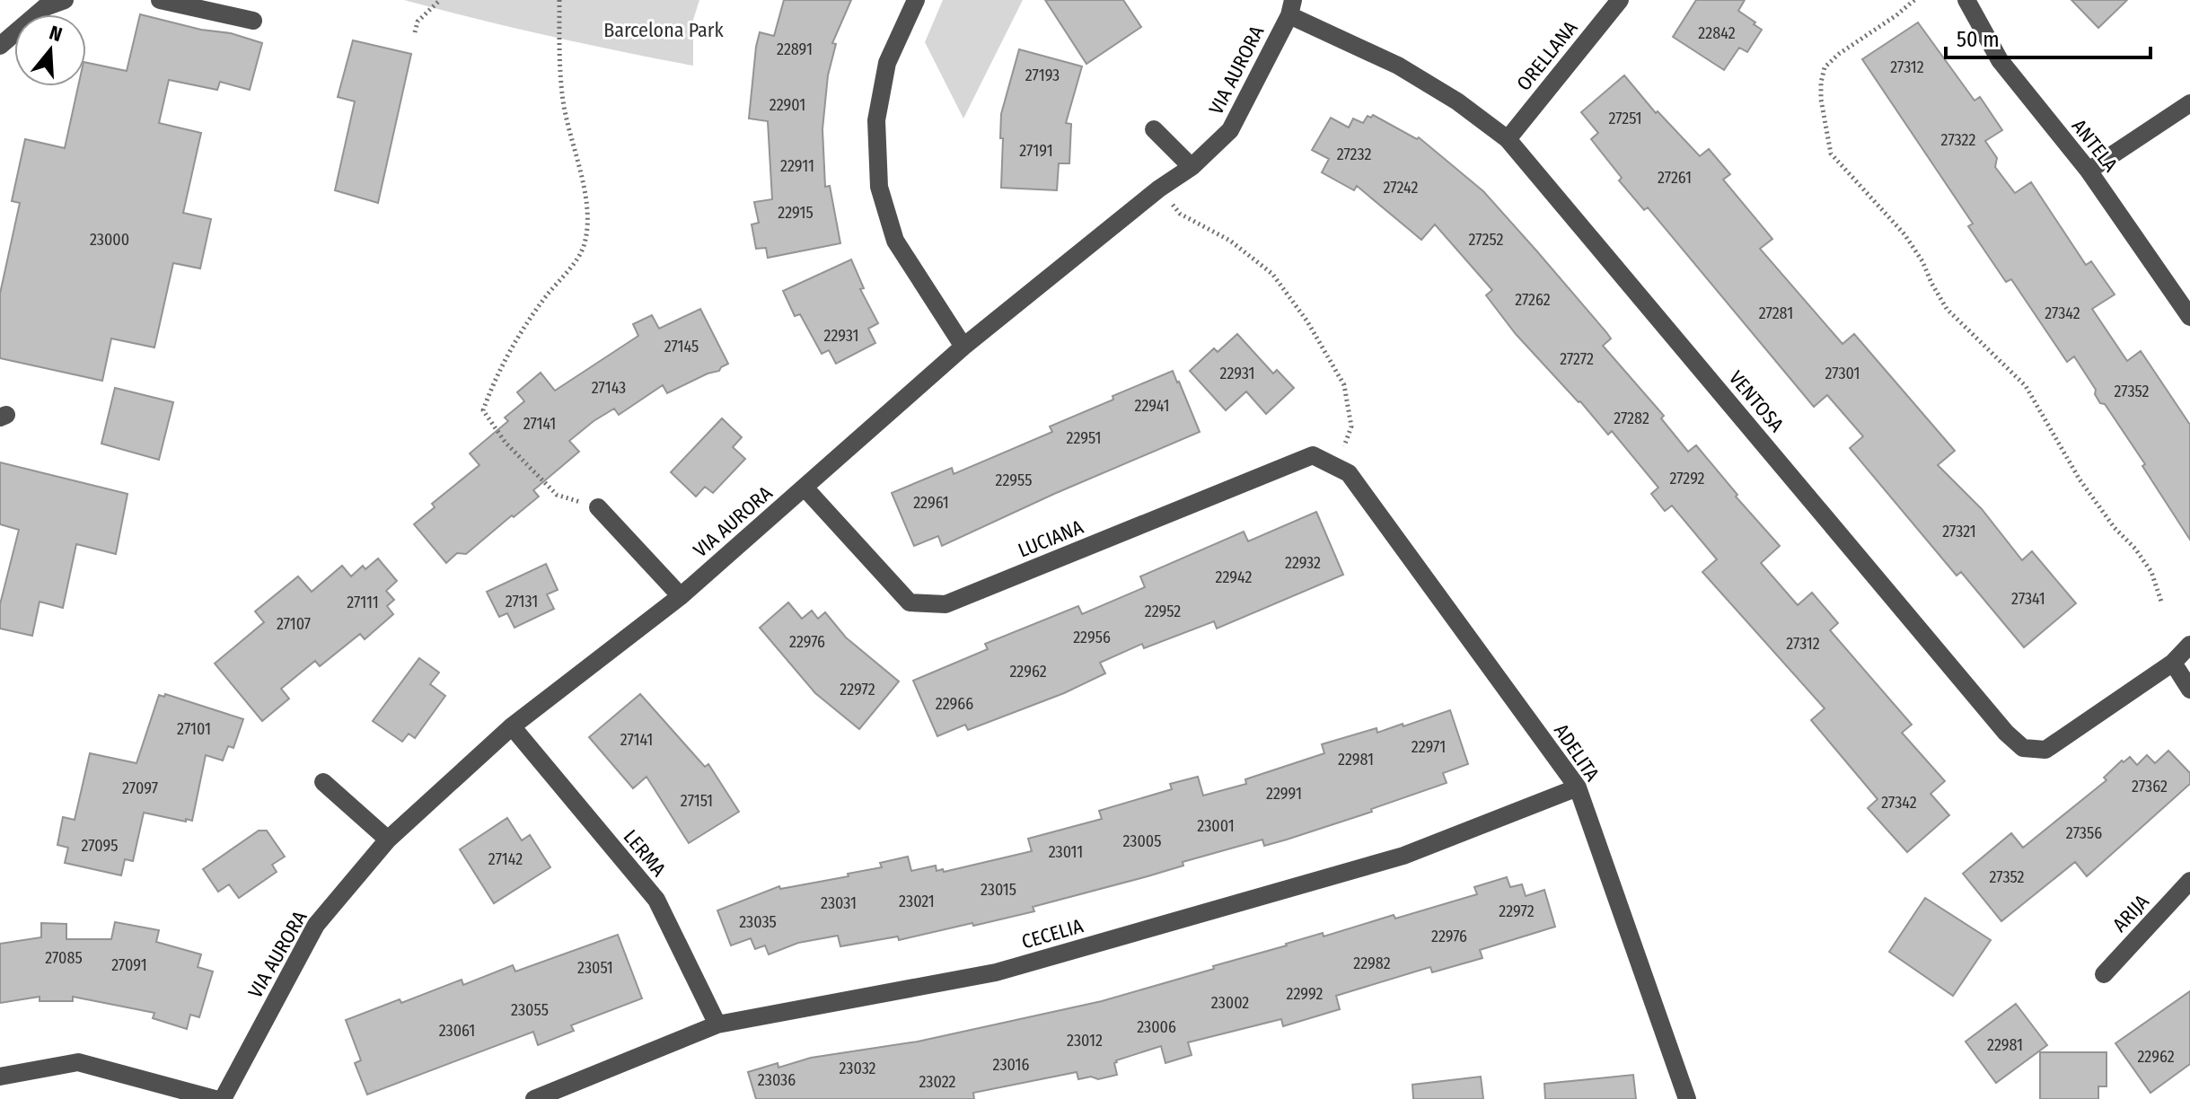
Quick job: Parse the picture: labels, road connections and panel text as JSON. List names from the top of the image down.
{
  "streets": {
    "street": [
      "ORELLANA",
      "VIA AURORA",
      "ANTELA",
      "VENTOSA",
      "LUCIANA",
      "ADELITA",
      "LERMA",
      "ARIJA",
      "CECELIA"
    ]
  },
  "crossings": [
    ["ORELLANA", "VENTOSA"],
    ["VIA AURORA", "VENTOSA"],
    ["VIA AURORA", "LUCIANA"],
    ["VIA AURORA", "LERMA"],
    ["LUCIANA", "ADELITA"],
    ["ADELITA", "CECELIA"],
    ["LERMA", "CECELIA"]
  ],
  "parks": ["Barcelona Park"],
  "house_numbers": [
    "22842",
    "22891",
    "27312",
    "27193",
    "22901",
    "27251",
    "27322",
    "27191",
    "27232",
    "22911",
    "27261",
    "27242",
    "22915",
    "23000",
    "27252",
    "27262",
    "27281",
    "27342",
    "22931",
    "27145",
    "27272",
    "22931",
    "27301",
    "27143",
    "27352",
    "22941",
    "27282",
    "27141",
    "22951",
    "27292",
    "22955",
    "22961",
    "27321",
    "22932",
    "22942",
    "27341",
    "27131",
    "27111",
    "22952",
    "27107",
    "22956",
    "22976",
    "27312",
    "22962",
    "22972",
    "22966",
    "27101",
    "27141",
    "22971",
    "22981",
    "27362",
    "27097",
    "22991",
    "27151",
    "27342",
    "23001",
    "27356",
    "23005",
    "27095",
    "23011",
    "27142",
    "27352",
    "23015",
    "23021",
    "23031",
    "22972",
    "23035",
    "22976",
    "27085",
    "22982",
    "27091",
    "23051",
    "22992",
    "23002",
    "23055",
    "23006",
    "23061",
    "23012",
    "22981",
    "22962",
    "23016",
    "23032",
    "23036",
    "23022"
  ],
  "scale_bar": "50 m",
  "north": "top"
}
